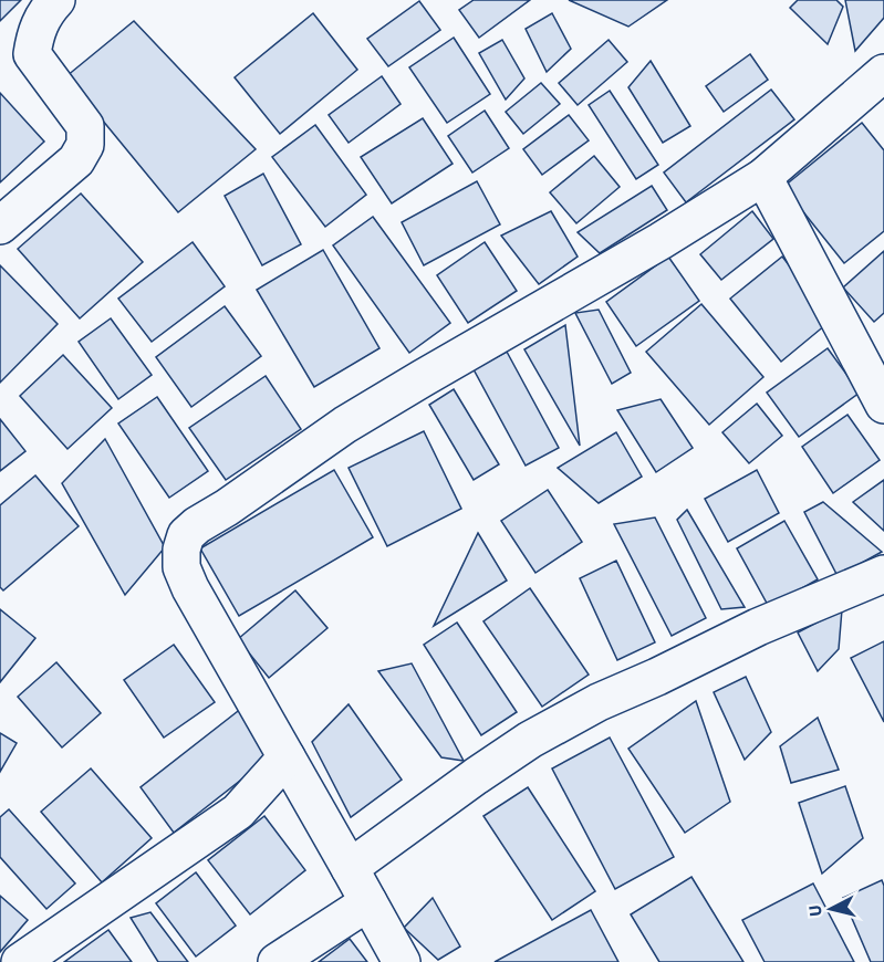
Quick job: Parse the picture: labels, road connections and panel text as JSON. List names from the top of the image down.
{
  "north": "left"
}
